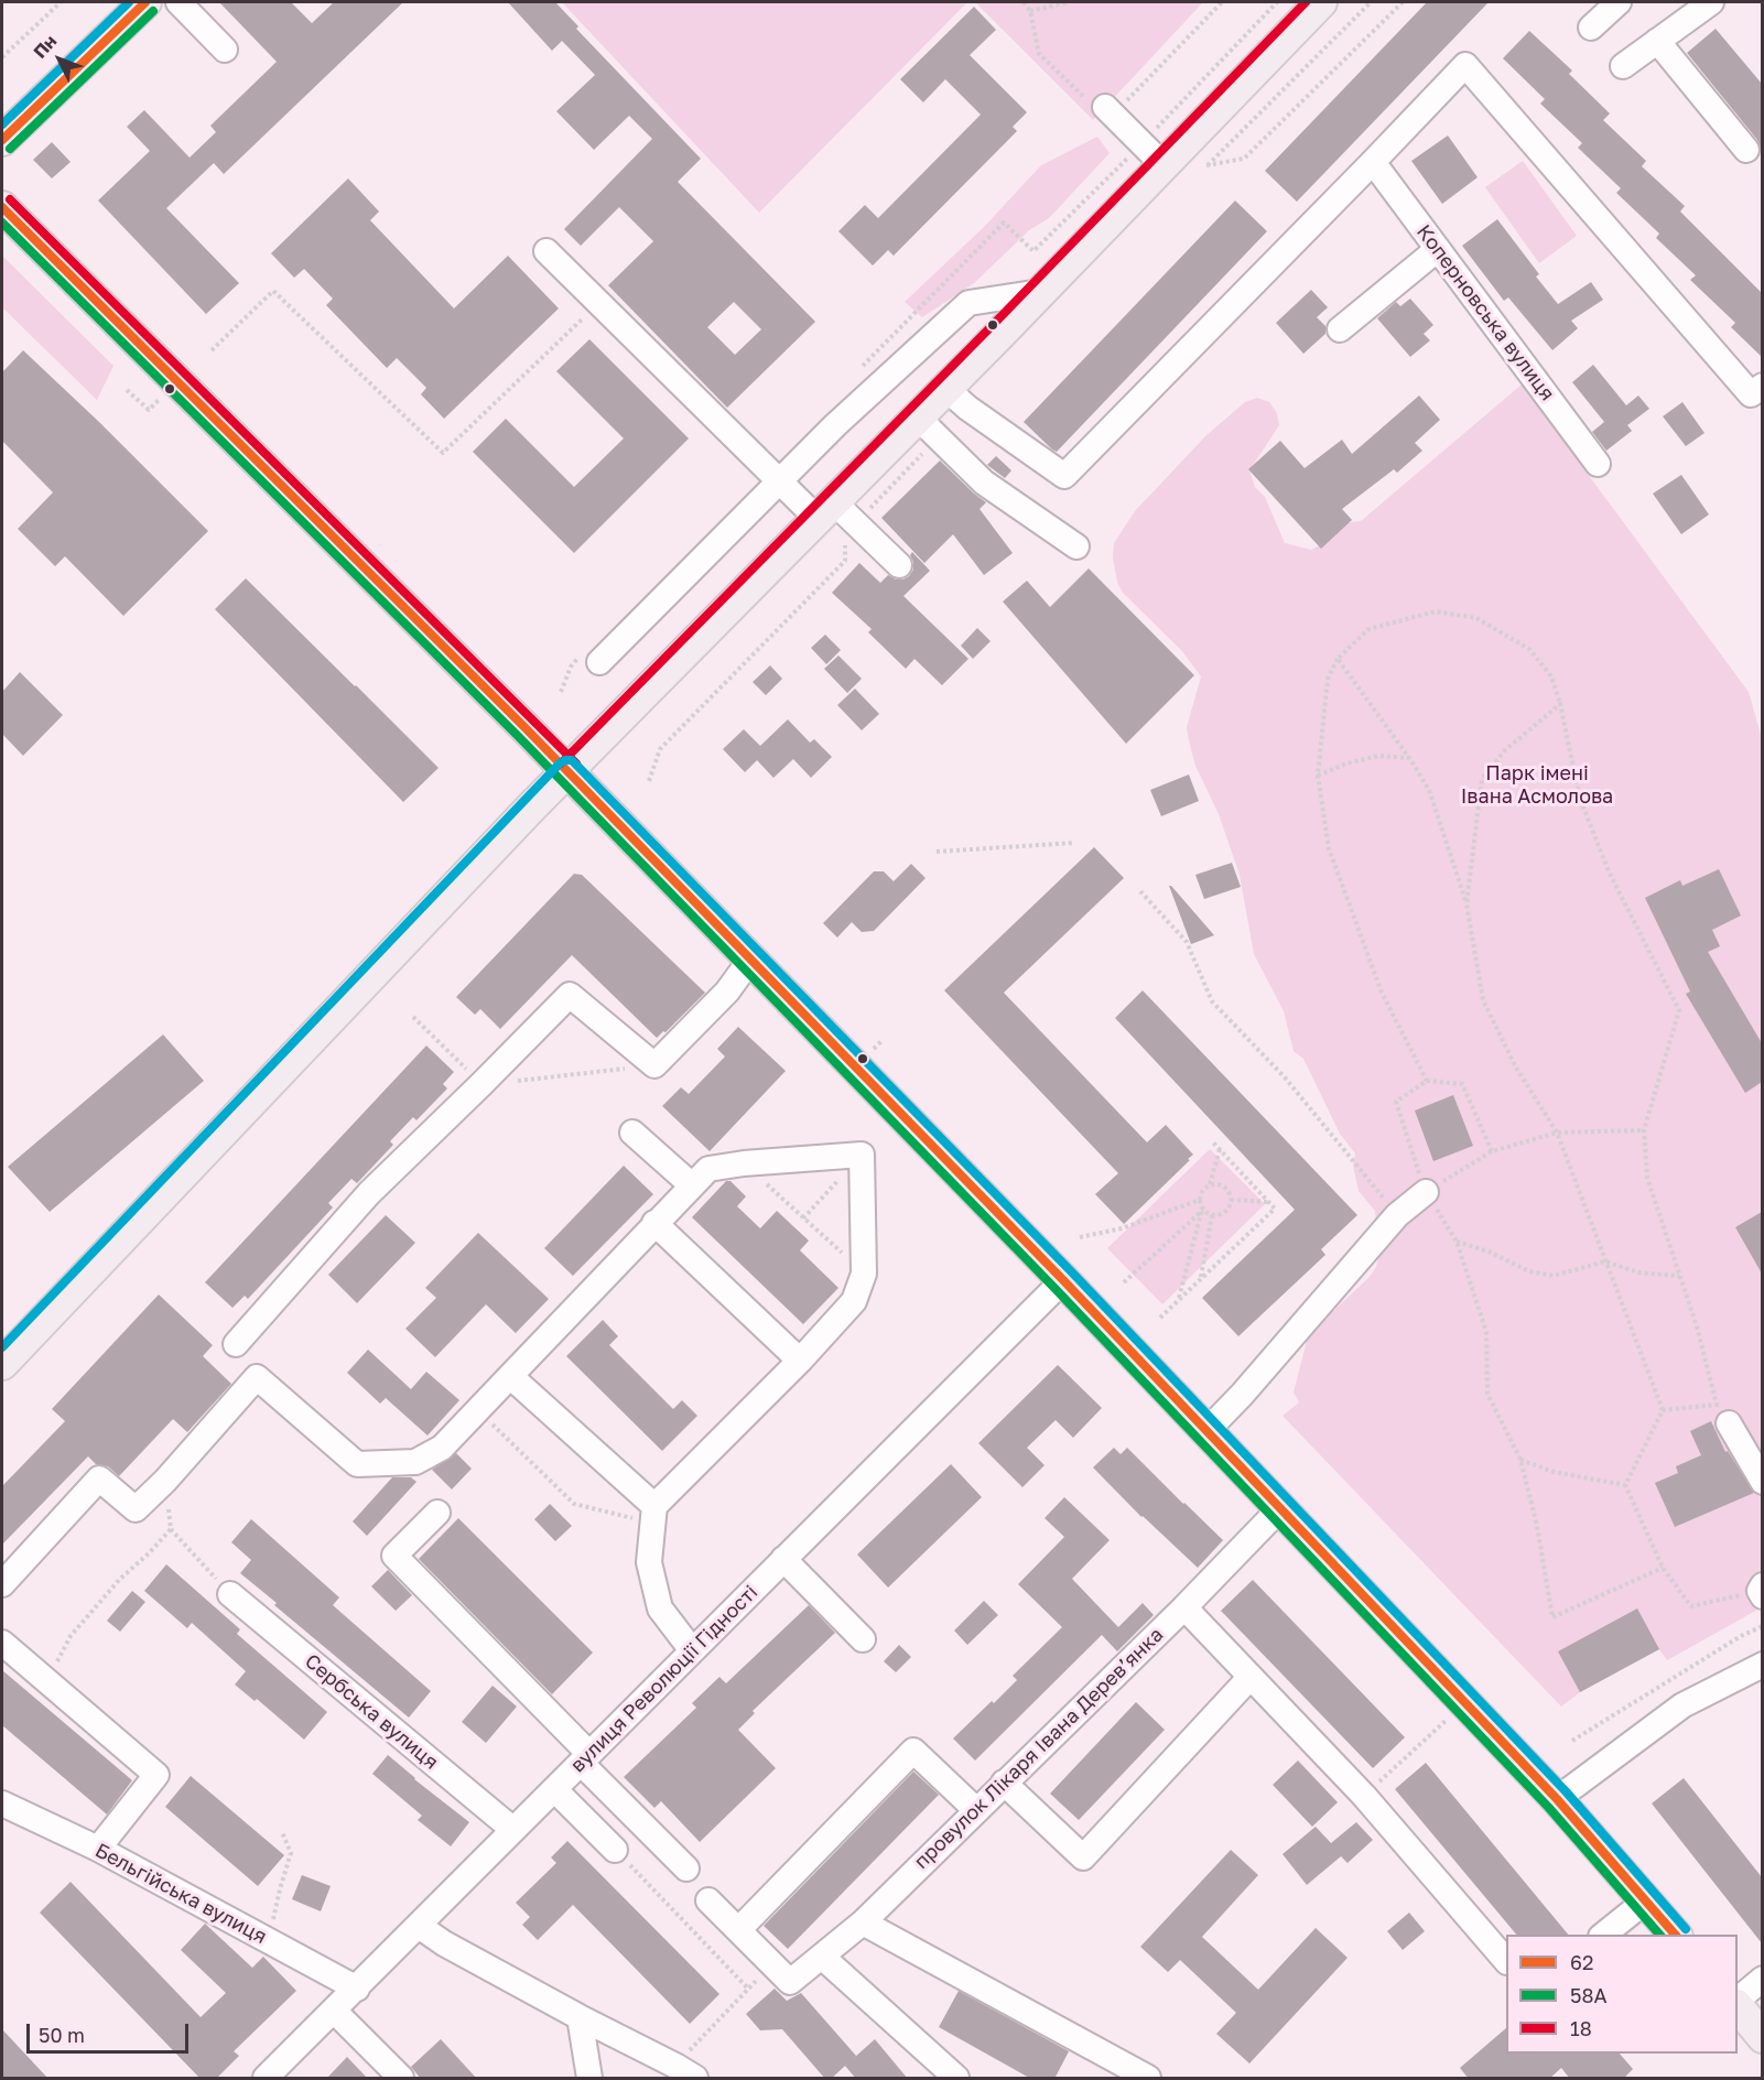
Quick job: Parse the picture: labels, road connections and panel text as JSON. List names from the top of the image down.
{
  "streets": {
    "street": [
      "Коперновська вулиця",
      "вулиця Революції Гідності",
      "Сербська вулиця",
      "провулок Лікаря Івана Деревʼянка",
      "Бельгійська вулиця"
    ]
  },
  "crossings": [
    ["вулиця Революції Гідності", "Сербська вулиця"],
    ["вулиця Революції Гідності", "Бельгійська вулиця"]
  ],
  "parks": ["Парк імені Івана Асмолова"],
  "lines": ["transit line 62", "transit line 18", "transit line 58А"],
  "legend": ["62", "58А", "18"],
  "scale_bar": "50 m",
  "north": "top left"
}
